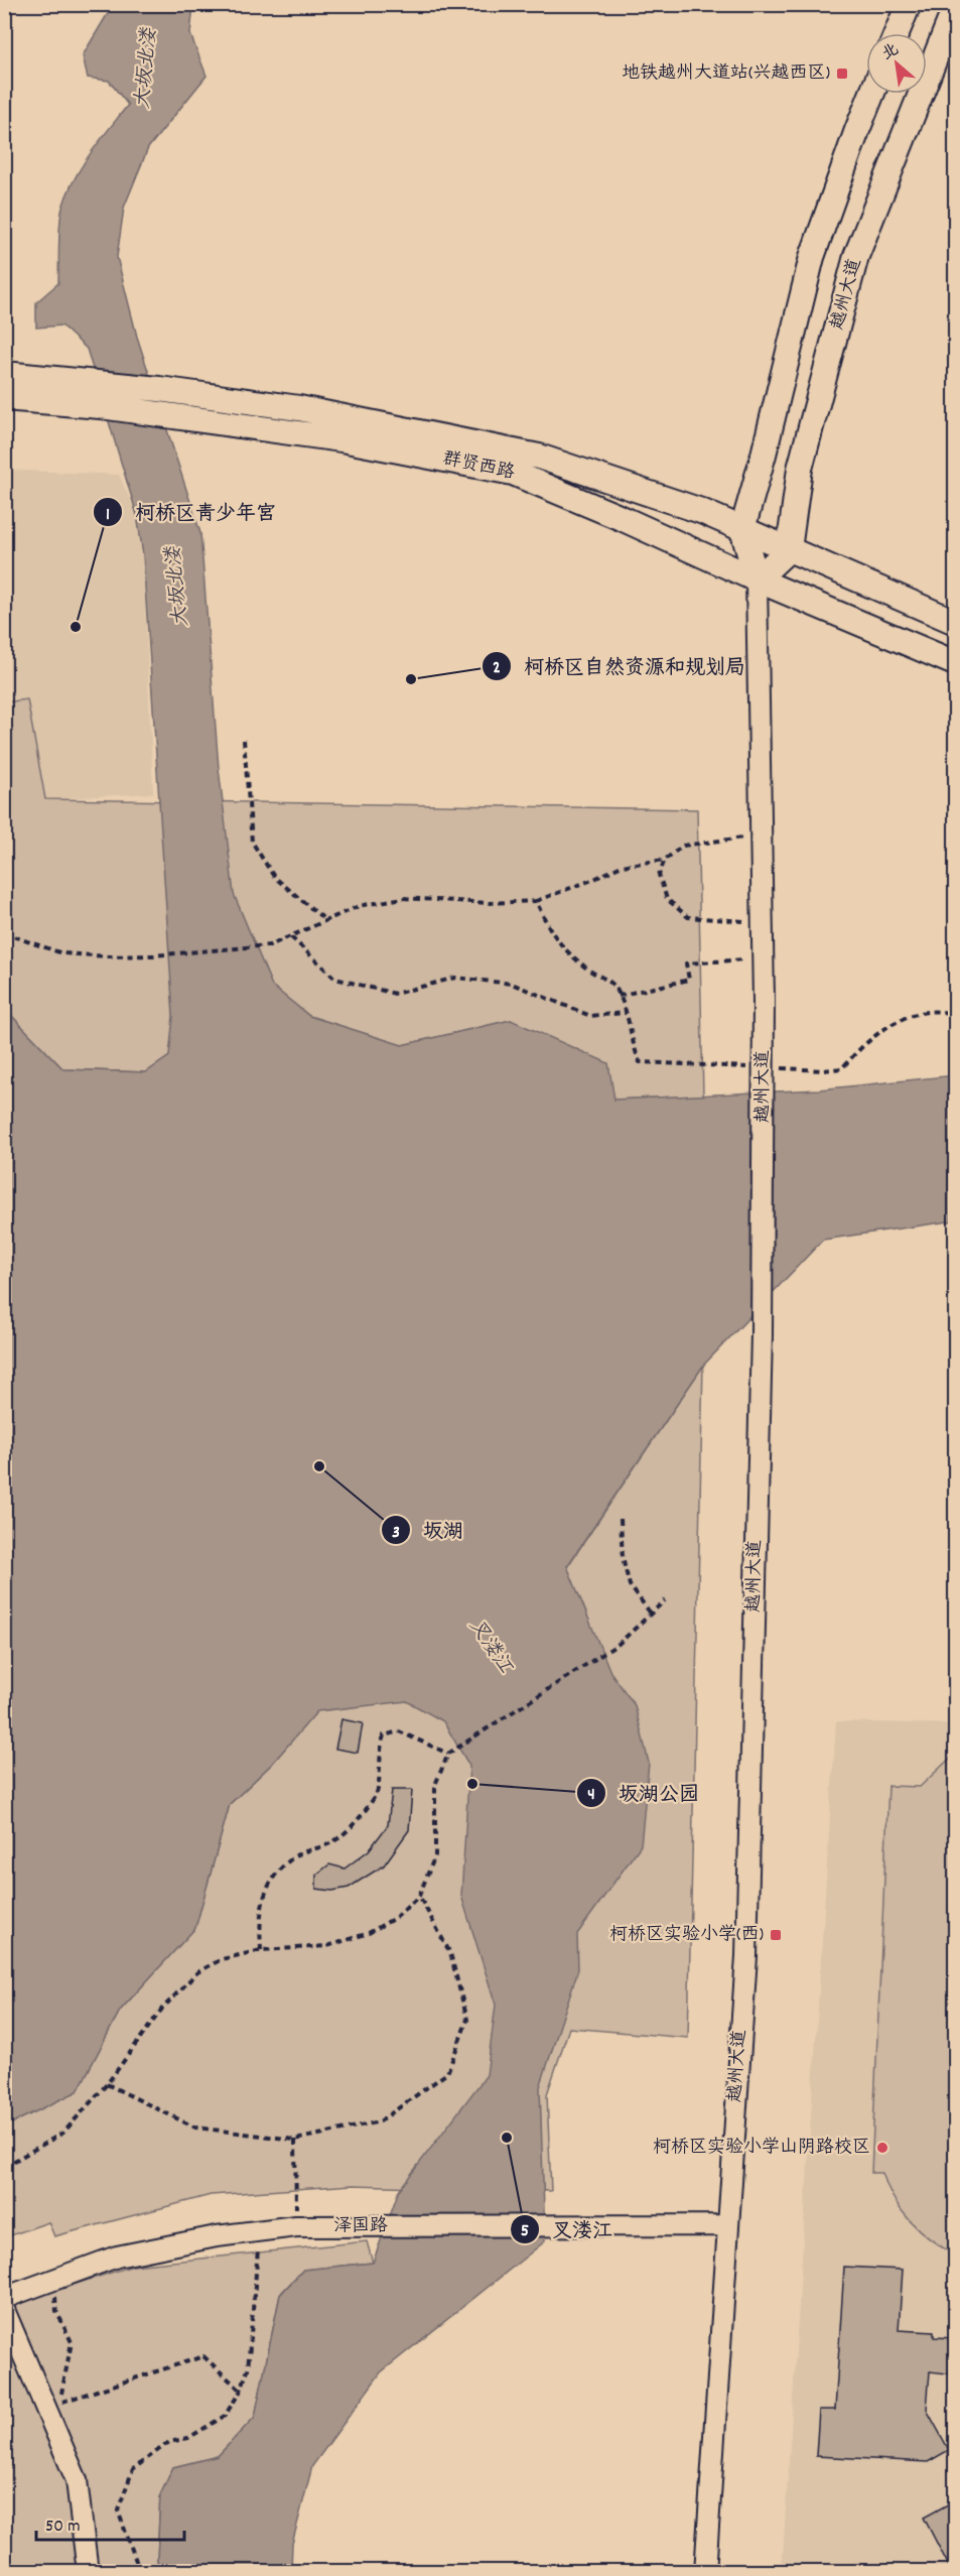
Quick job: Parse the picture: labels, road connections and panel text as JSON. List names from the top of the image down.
{
  "streets": {
    "main road": ["越州大道", "群贤西路"],
    "street": ["泽国路"]
  },
  "crossings": [
    ["越州大道", "群贤西路"],
    ["越州大道", "泽国路"]
  ],
  "water": ["大坂北溇", "叉溇江"],
  "places": {
    "transit": ["地铁越州大道站(兴越西区)", "柯桥区实验小学(西)"],
    "other": [
      "柯桥区青少年宫",
      "柯桥区自然资源和规划局",
      "坂湖",
      "坂湖公园",
      "叉溇江",
      "柯桥区实验小学山阴路校区"
    ]
  },
  "scale_bar": "50 m",
  "north": "top left"
}
